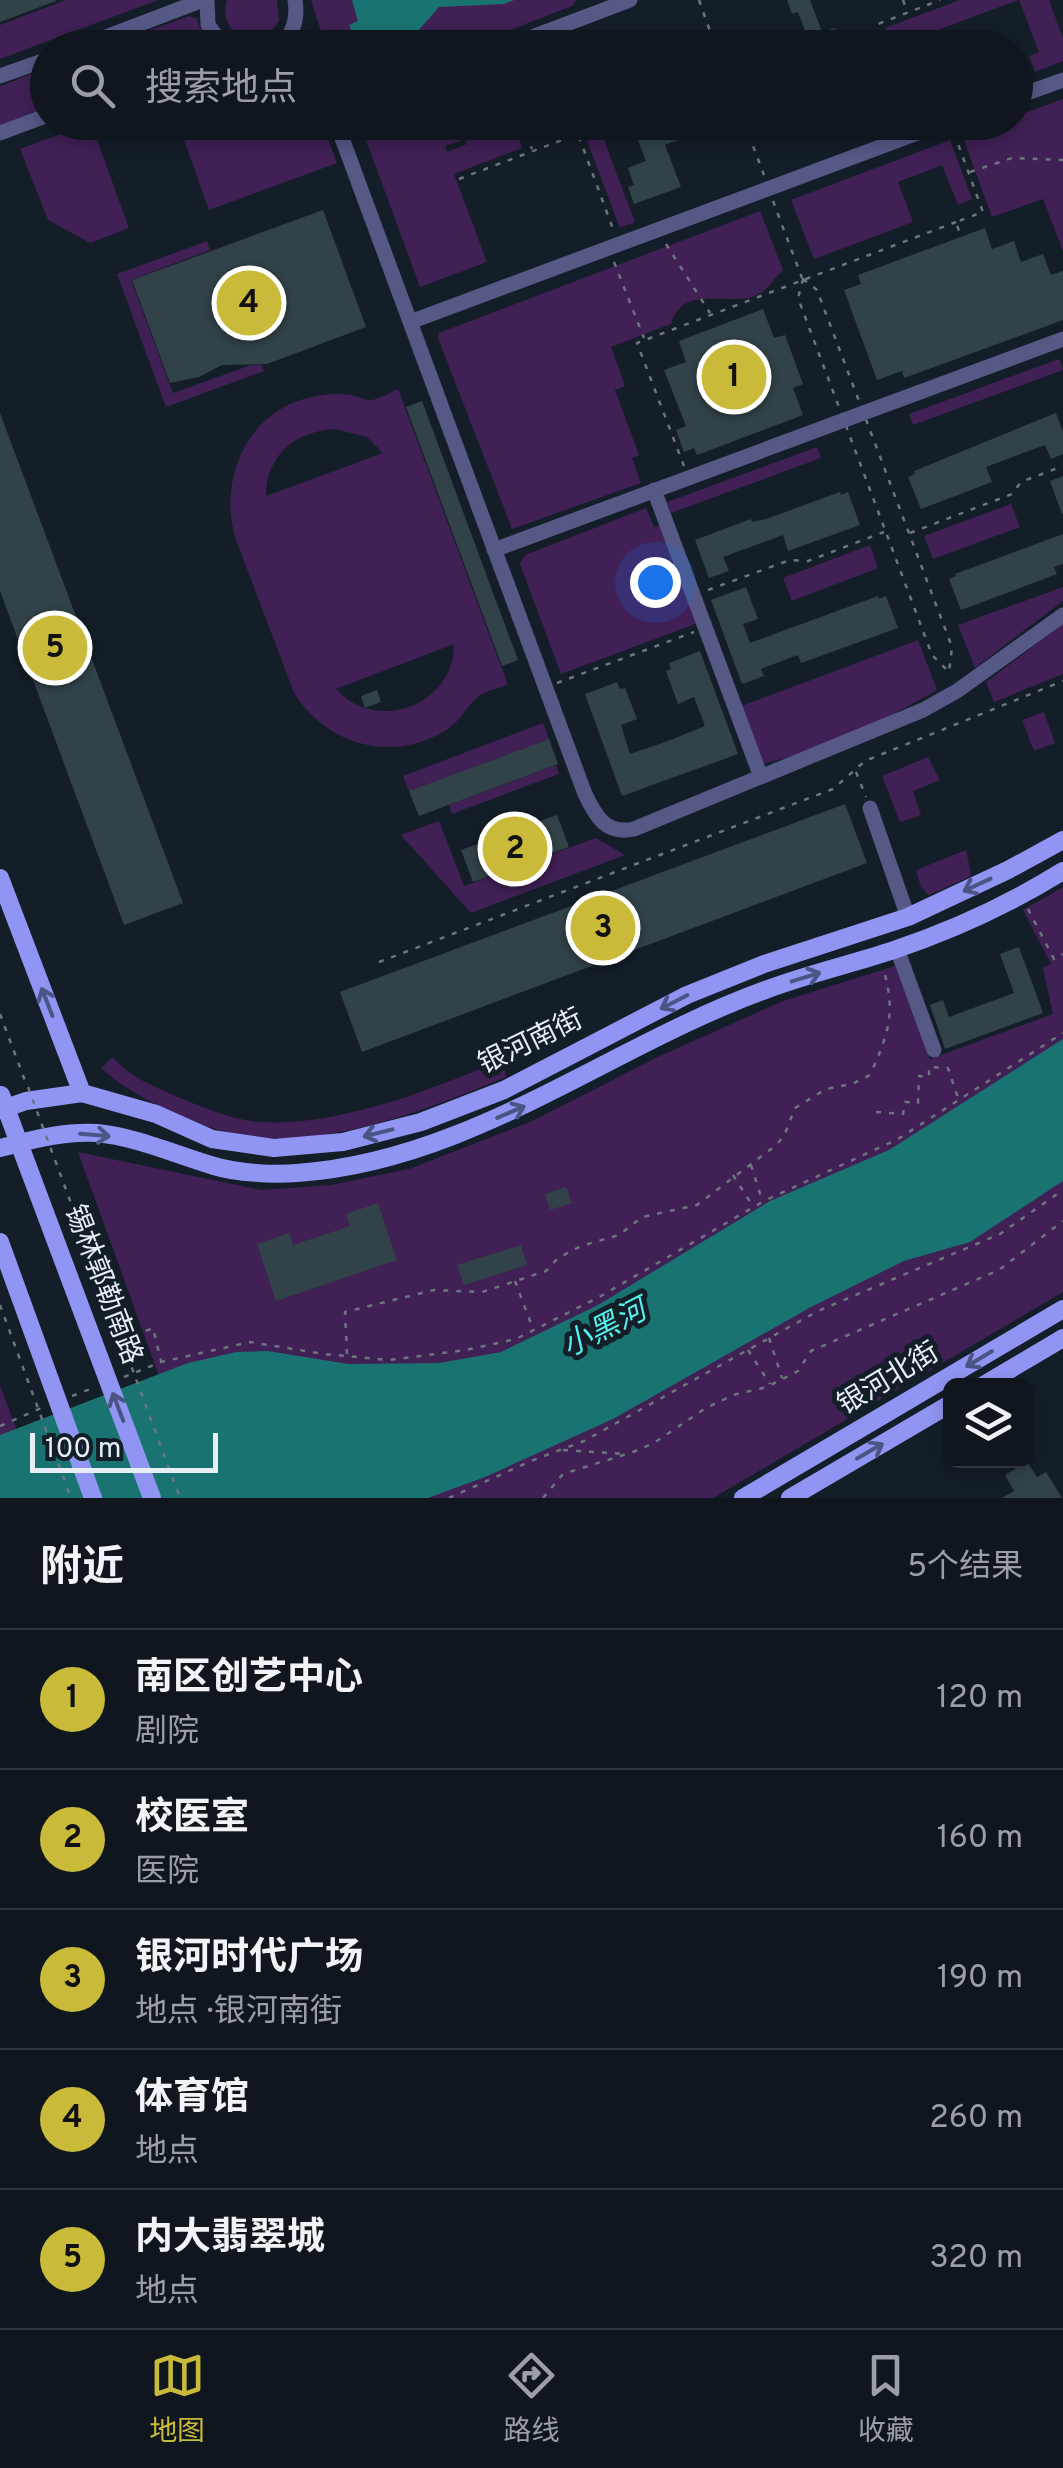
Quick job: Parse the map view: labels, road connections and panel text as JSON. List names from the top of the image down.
{
  "streets": {
    "main road": ["银河南街", "锡林郭勒南路", "银河北街"]
  },
  "crossings": [
    ["银河南街", "锡林郭勒南路"]
  ],
  "water": ["小黑河"],
  "scale_bar": "100 m",
  "page": {
    "search": "搜索地点",
    "pins": [
      "4",
      "1",
      "5",
      "2",
      "3"
    ],
    "scale": "100 m",
    "heading": ["附近", "5个结果"],
    "list": [
      {
        "mark": "1",
        "name": "南区创艺中心",
        "note": "剧院",
        "value": "120 m"
      },
      {
        "mark": "2",
        "name": "校医室",
        "note": "医院",
        "value": "160 m"
      },
      {
        "mark": "3",
        "name": "银河时代广场",
        "note": "地点 · 银河南街",
        "value": "190 m"
      },
      {
        "mark": "4",
        "name": "体育馆",
        "note": "地点",
        "value": "260 m"
      },
      {
        "mark": "5",
        "name": "内大翡翠城",
        "note": "地点",
        "value": "320 m"
      }
    ],
    "nav": ["地图", "路线", "收藏"]
  }
}
